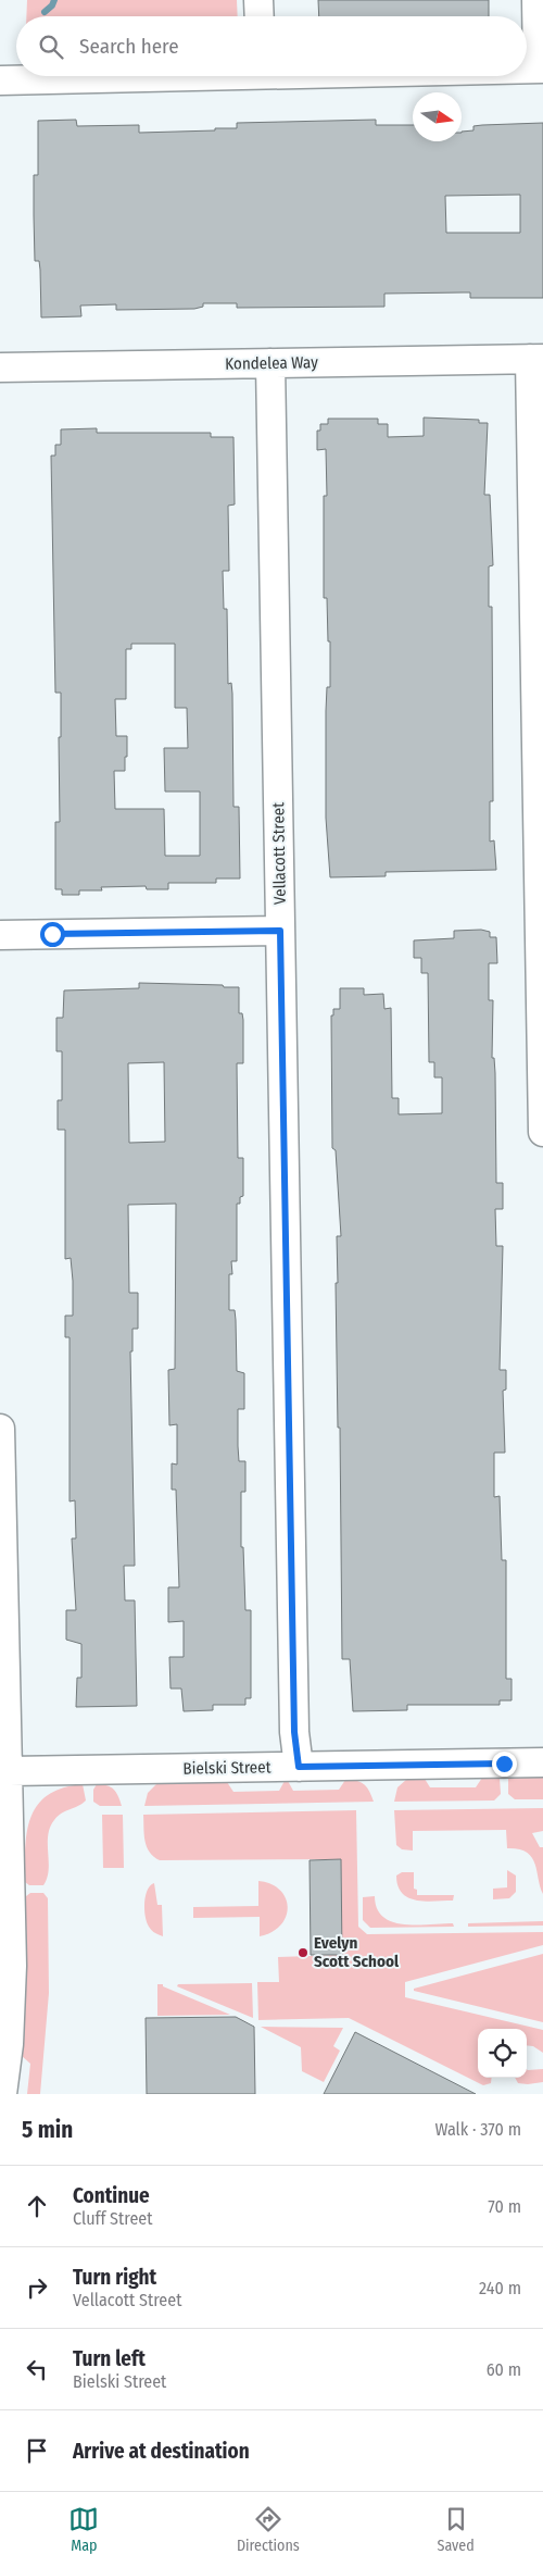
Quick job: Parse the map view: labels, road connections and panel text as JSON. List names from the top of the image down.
{
  "streets": {
    "street": ["Kondelea Way", "Vellacott Street", "Bielski Street"]
  },
  "crossings": [
    ["Kondelea Way", "Vellacott Street"],
    ["Vellacott Street", "Bielski Street"]
  ],
  "places": ["Evelyn Scott School"],
  "north": "right",
  "page": {
    "search": "Search here",
    "heading": ["5 min", "Walk · 370 m"],
    "list": [
      ["Continue", "Cluff Street", "70 m"],
      ["Turn right", "Vellacott Street", "240 m"],
      ["Turn left", "Bielski Street", "60 m"],
      "Arrive at destination"
    ],
    "nav": ["Map", "Directions", "Saved"]
  }
}
